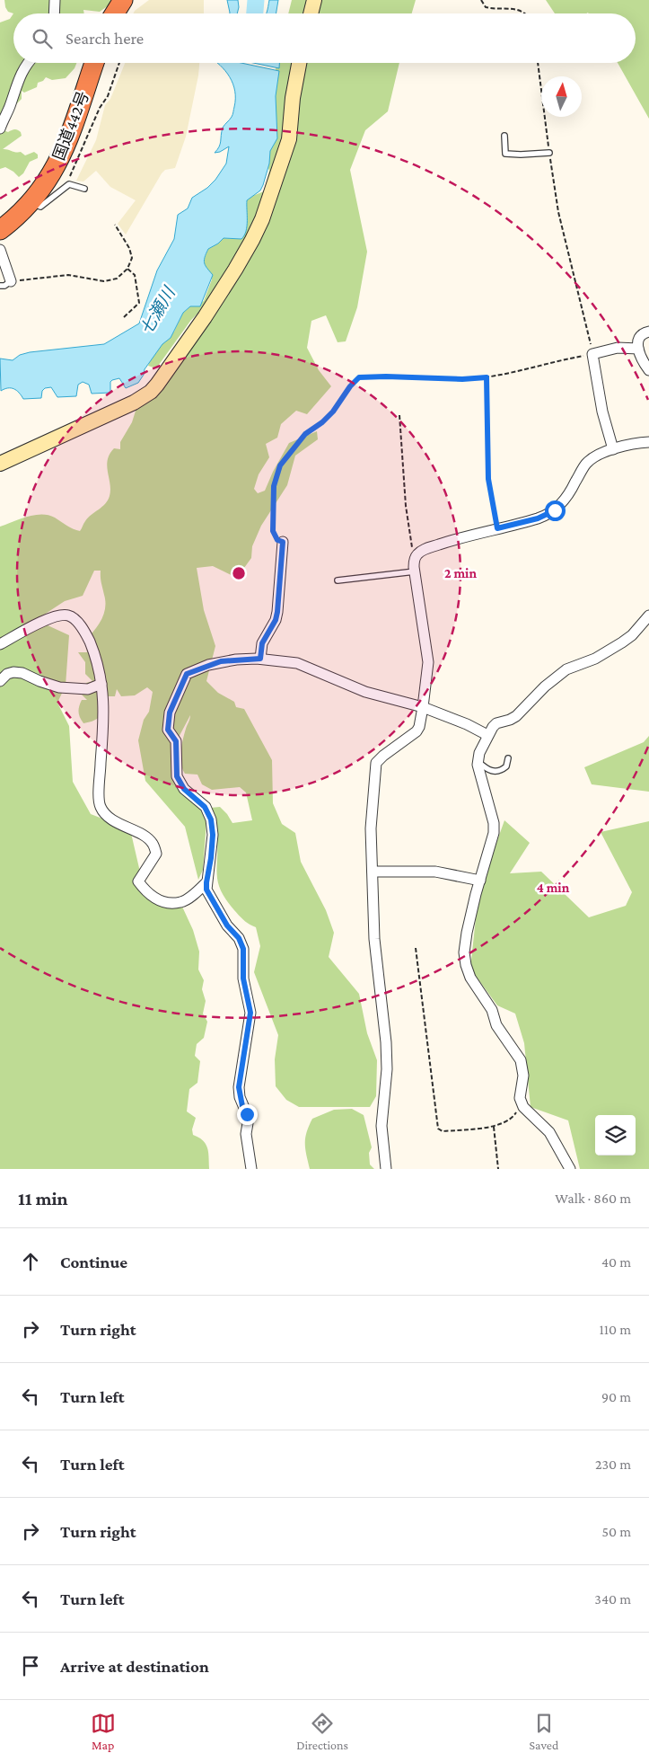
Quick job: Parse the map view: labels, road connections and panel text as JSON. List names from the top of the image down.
{
  "streets": {
    "highway": ["国道442号"]
  },
  "water": ["七瀬川"],
  "north": "top",
  "page": {
    "search": "Search here",
    "heading": ["11 min", "Walk · 860 m"],
    "list": [
      ["Continue", "40 m"],
      ["Turn right", "110 m"],
      ["Turn left", "90 m"],
      ["Turn left", "230 m"],
      ["Turn right", "50 m"],
      ["Turn left", "340 m"],
      "Arrive at destination"
    ],
    "nav": ["Map", "Directions", "Saved"]
  },
  "rings": ["2 min", "4 min"]
}
